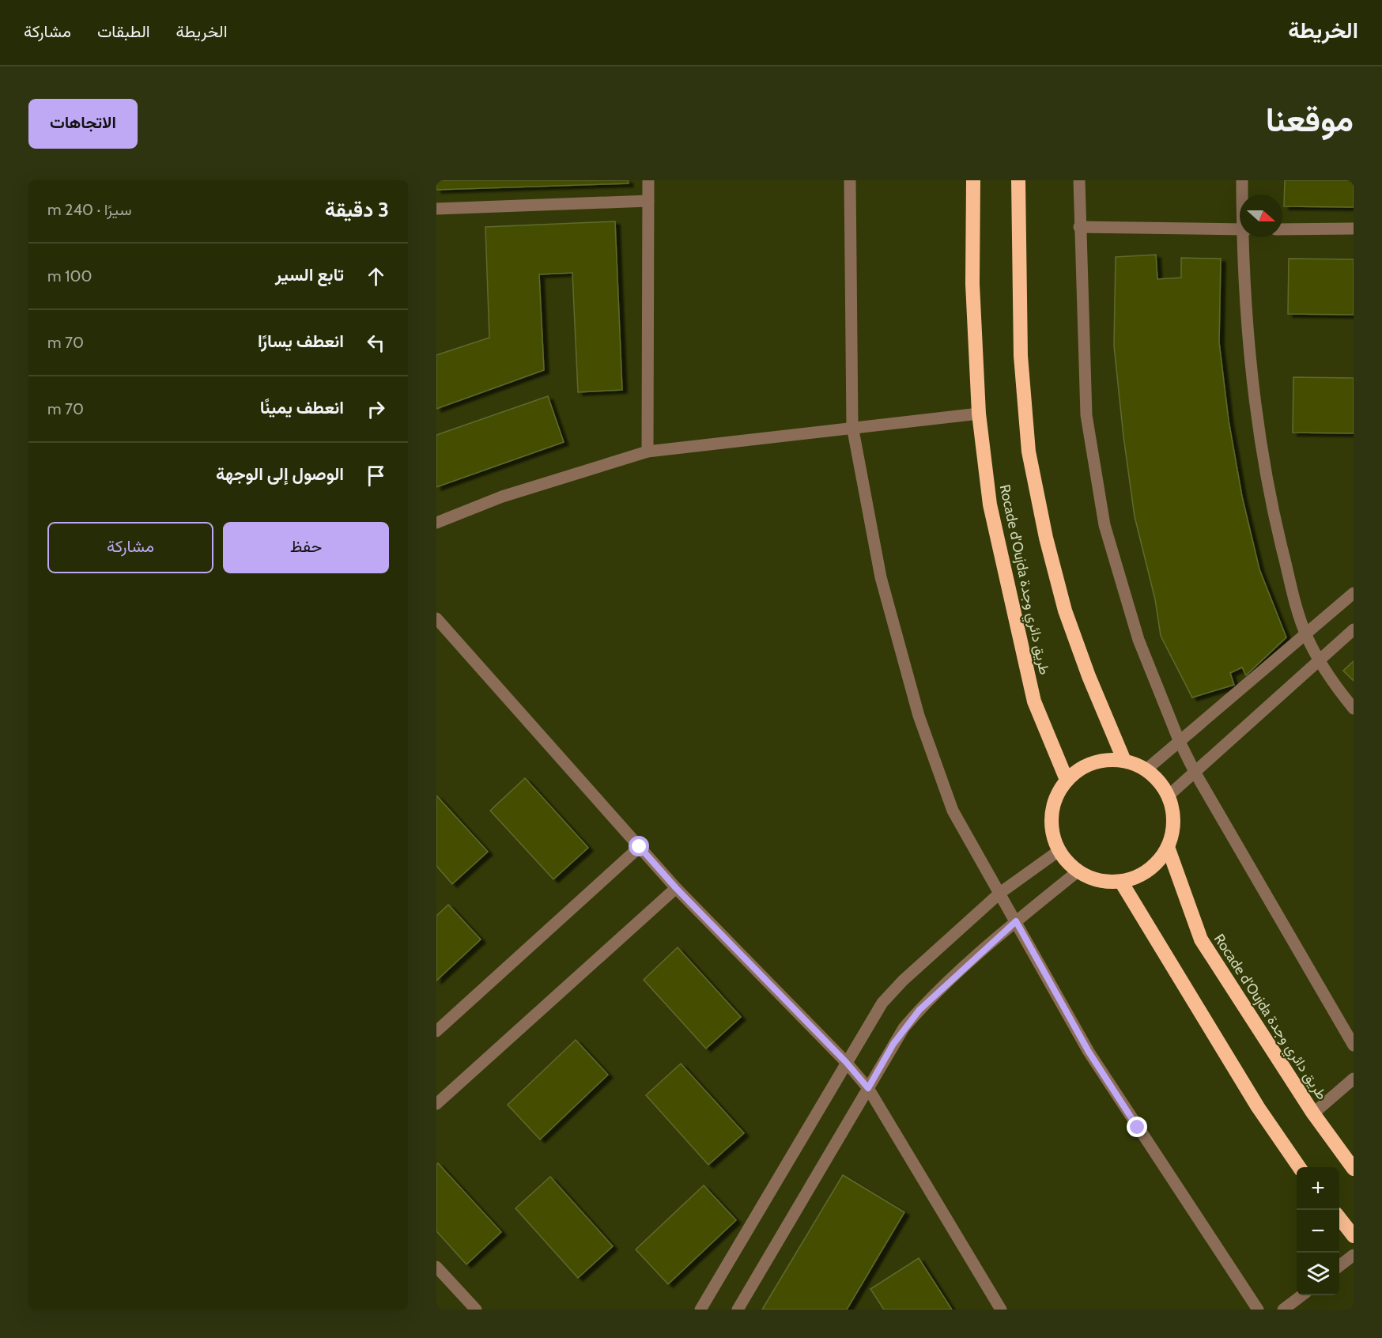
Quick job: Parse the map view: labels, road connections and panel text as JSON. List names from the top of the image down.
{
  "streets": {
    "highway": ["Rocade d'Oujda طريق دائري وجدة"]
  },
  "north": "right",
  "page": {
    "header": "الخريطة",
    "nav": ["الخريطة", "الطبقات", "مشاركة"],
    "title": "موقعنا",
    "buttons": [
      "الاتجاهات",
      ["حفظ", "مشاركة"]
    ],
    "heading": ["3 دقيقة", "سيرًا · 240 m"],
    "list": [
      ["تابع السير", "100 m"],
      ["انعطف يسارًا", "70 m"],
      ["انعطف يمينًا", "70 m"],
      "الوصول إلى الوجهة"
    ],
    "map_buttons": ["+", "−"]
  }
}
